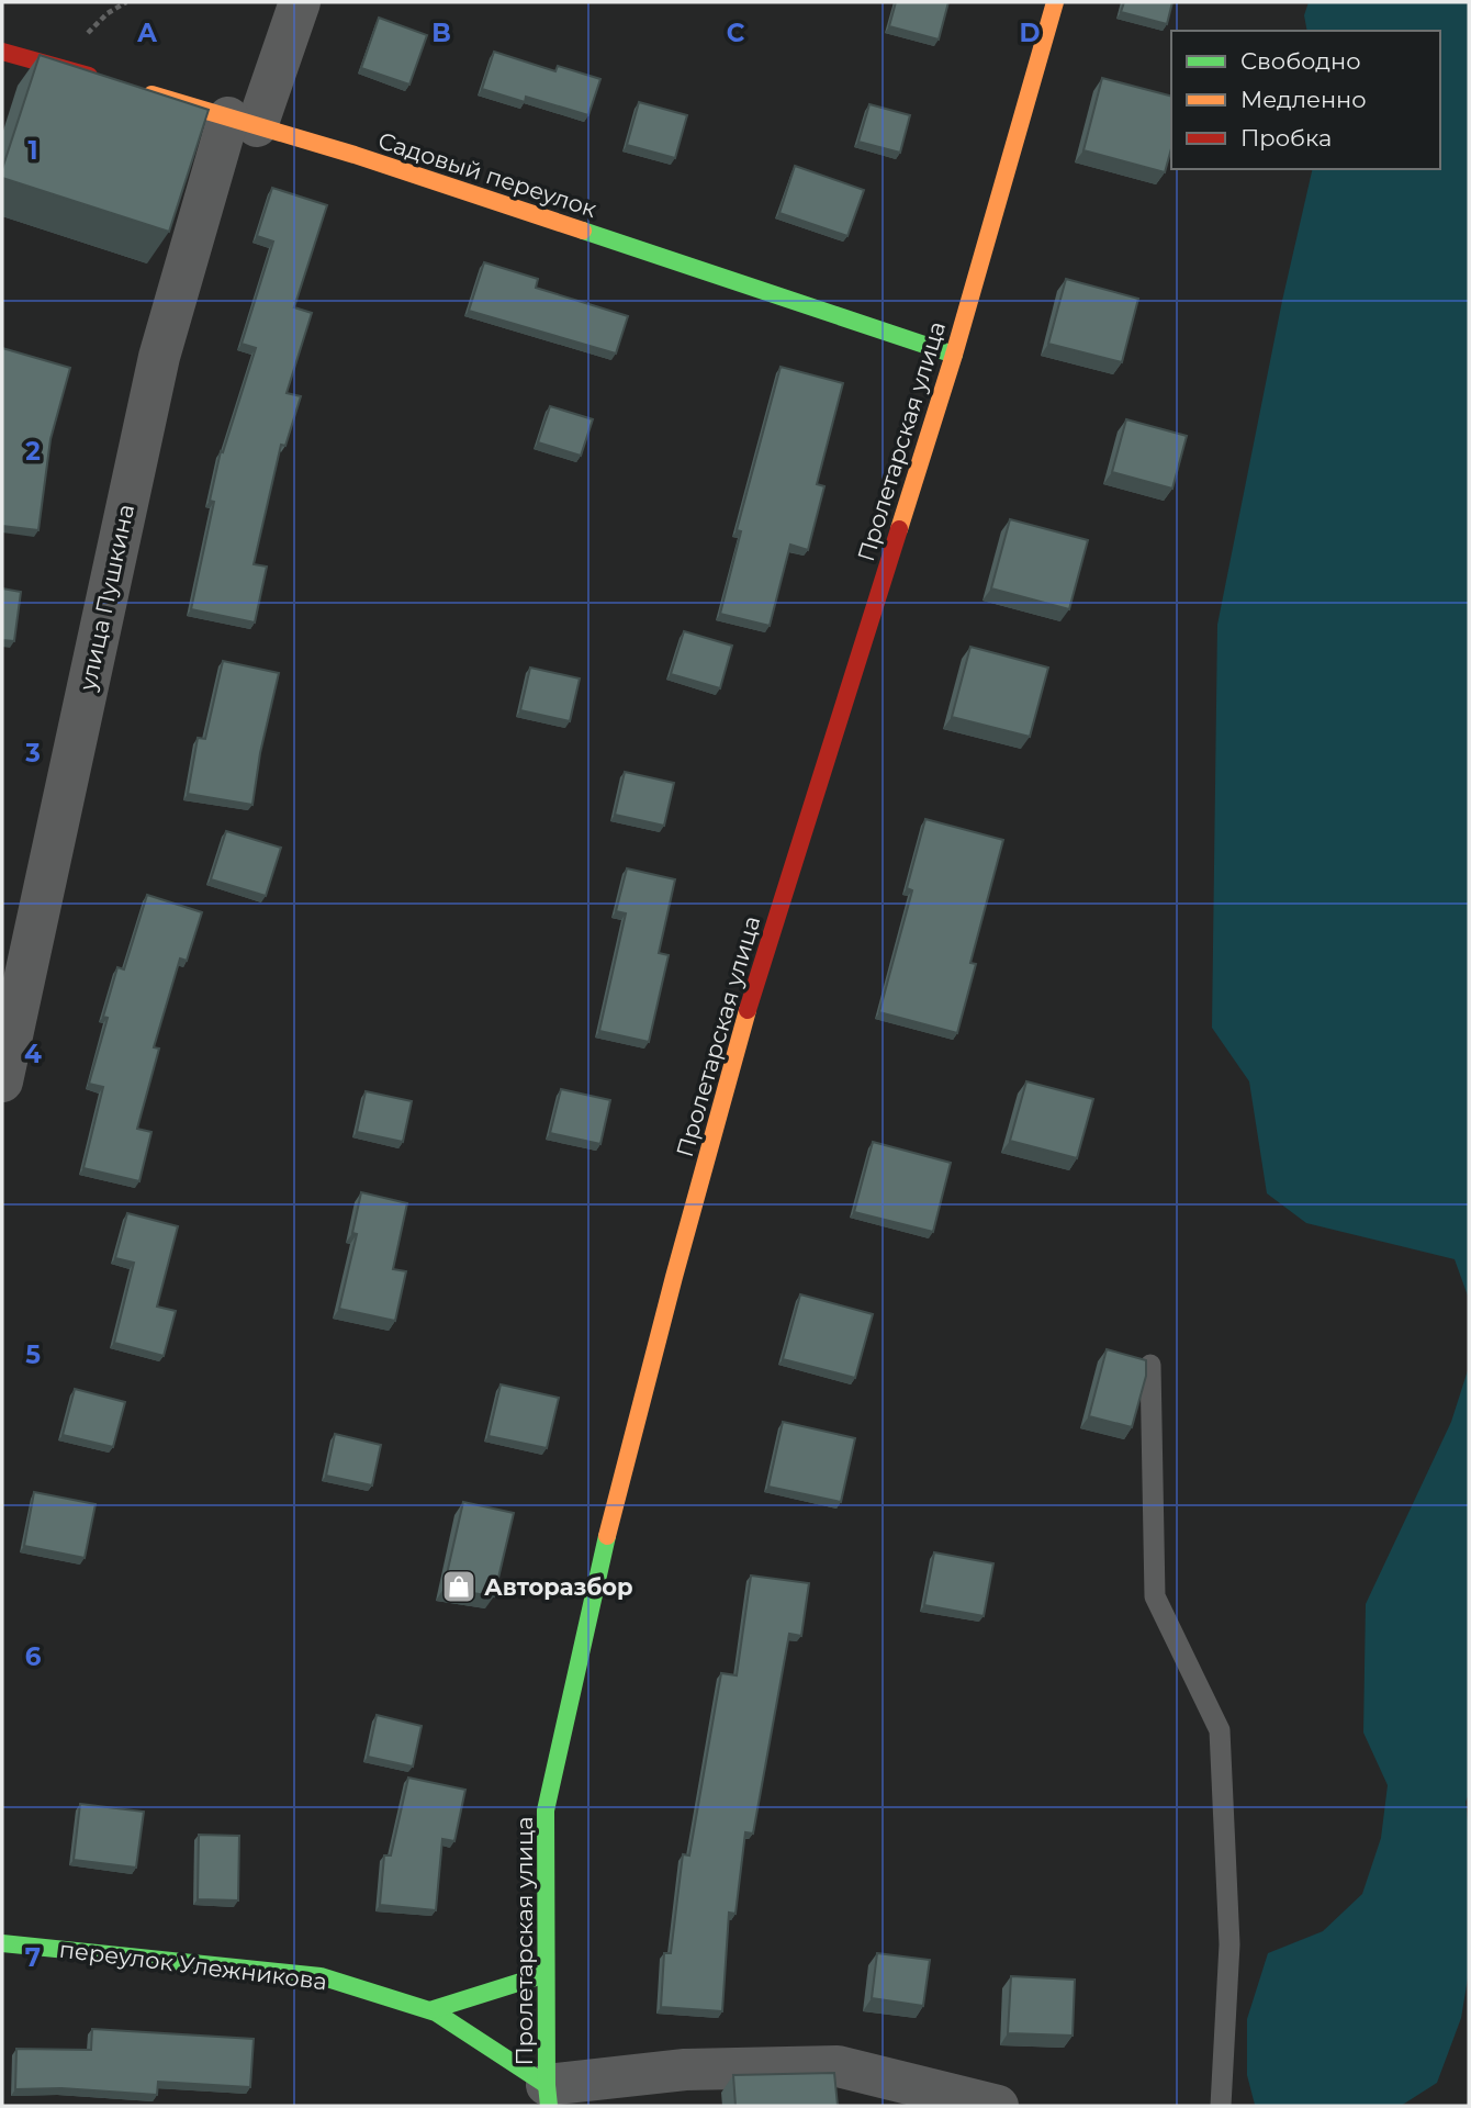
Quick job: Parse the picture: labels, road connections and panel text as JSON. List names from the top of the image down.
{
  "streets": {
    "street": [
      "Садовый переулок",
      "Пролетарская улица",
      "улица Пушкина",
      "переулок Улежникова"
    ]
  },
  "crossings": [
    ["Садовый переулок", "Пролетарская улица"],
    ["Садовый переулок", "улица Пушкина"],
    ["Пролетарская улица", "переулок Улежникова"]
  ],
  "places": {
    "shop": ["Авторазбор"]
  },
  "legend": ["Свободно", "Медленно", "Пробка"],
  "grid": {
    "columns": [
      "A",
      "B",
      "C",
      "D"
    ],
    "rows": [
      "1",
      "2",
      "3",
      "4",
      "5",
      "6",
      "7"
    ]
  }
}
